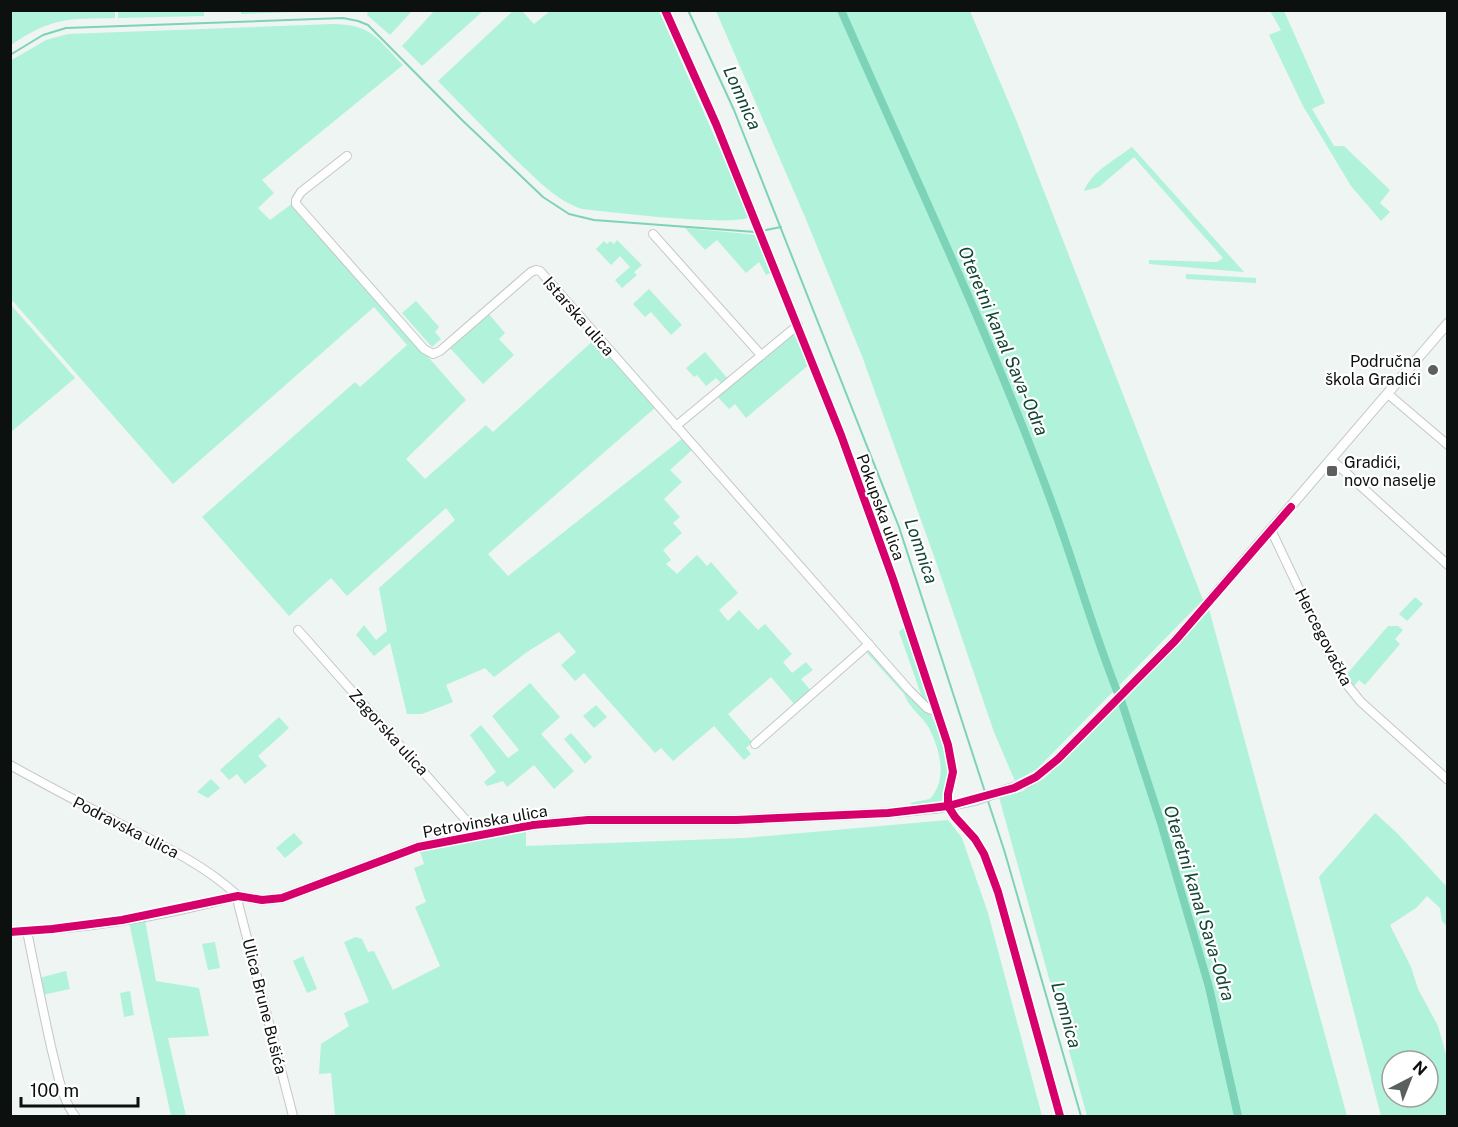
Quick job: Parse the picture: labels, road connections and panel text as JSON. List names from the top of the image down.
{
  "streets": {
    "street": [
      "Istarska ulica",
      "Pokupska ulica",
      "Hercegovačka",
      "Zagorska ulica",
      "Petrovinska ulica",
      "Podravska ulica",
      "Ulica Brune Bušića"
    ]
  },
  "crossings": [
    ["Istarska ulica", "Pokupska ulica"],
    ["Pokupska ulica", "Petrovinska ulica"],
    ["Hercegovačka", "Petrovinska ulica"],
    ["Zagorska ulica", "Petrovinska ulica"],
    ["Petrovinska ulica", "Podravska ulica"],
    ["Petrovinska ulica", "Ulica Brune Bušića"],
    ["Podravska ulica", "Ulica Brune Bušića"]
  ],
  "water": ["Lomnica", "Oteretni kanal Sava-Odra"],
  "places": {
    "other": ["Područna škola Gradići"],
    "transit": ["Gradići, novo naselje"]
  },
  "scale_bar": "100 m",
  "north": "top right"
}
